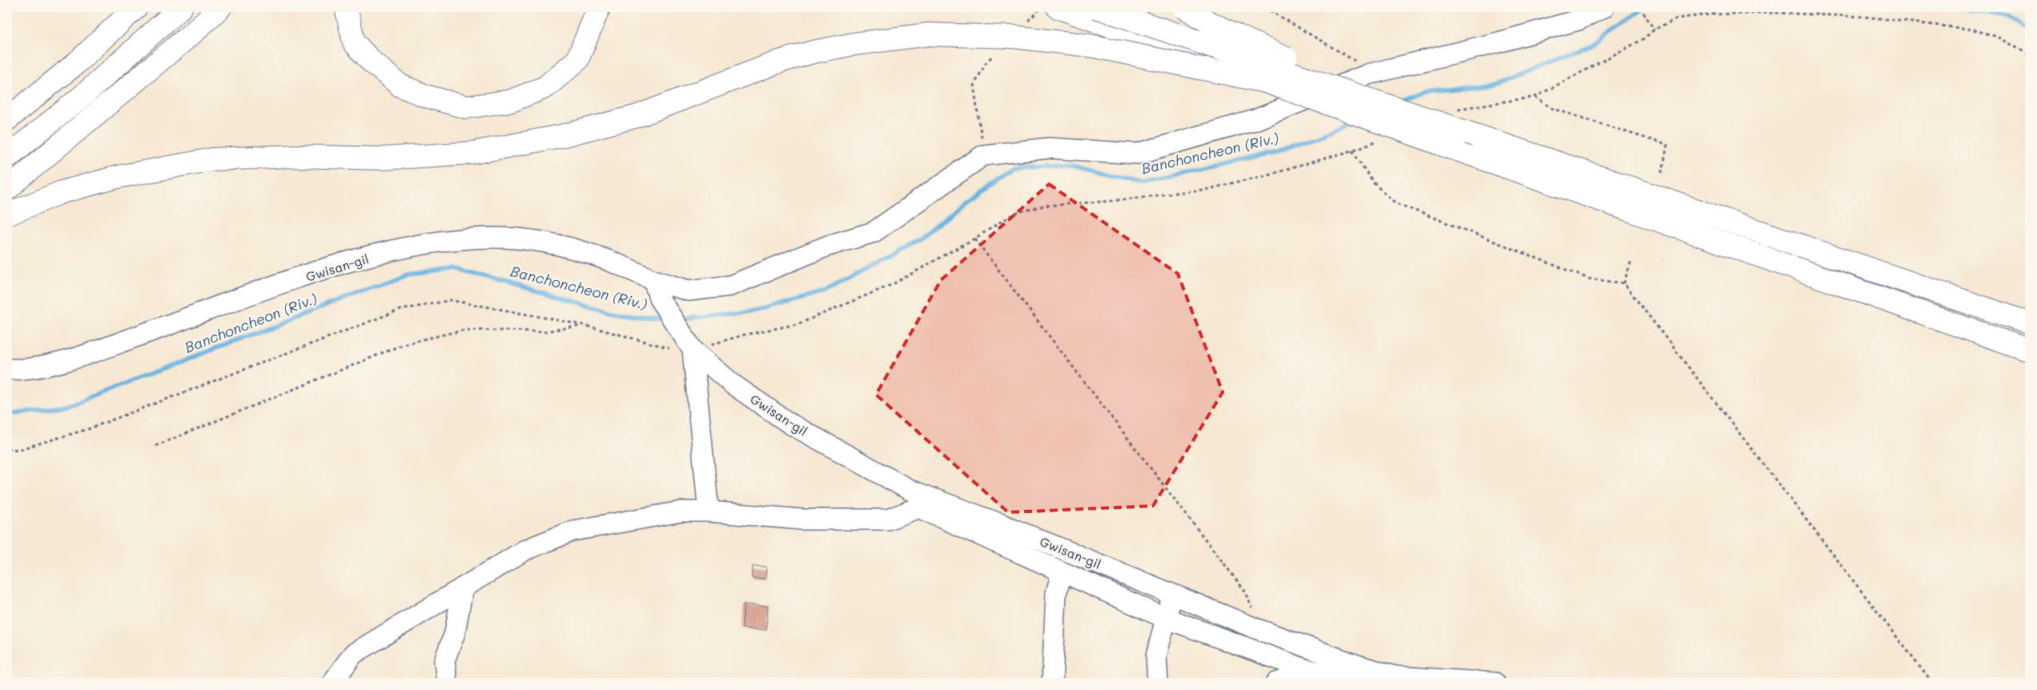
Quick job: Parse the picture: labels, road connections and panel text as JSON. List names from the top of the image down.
{
  "streets": {
    "street": ["Gwisan-gil"]
  },
  "water": ["Banchoncheon (Riv.)"]
}
